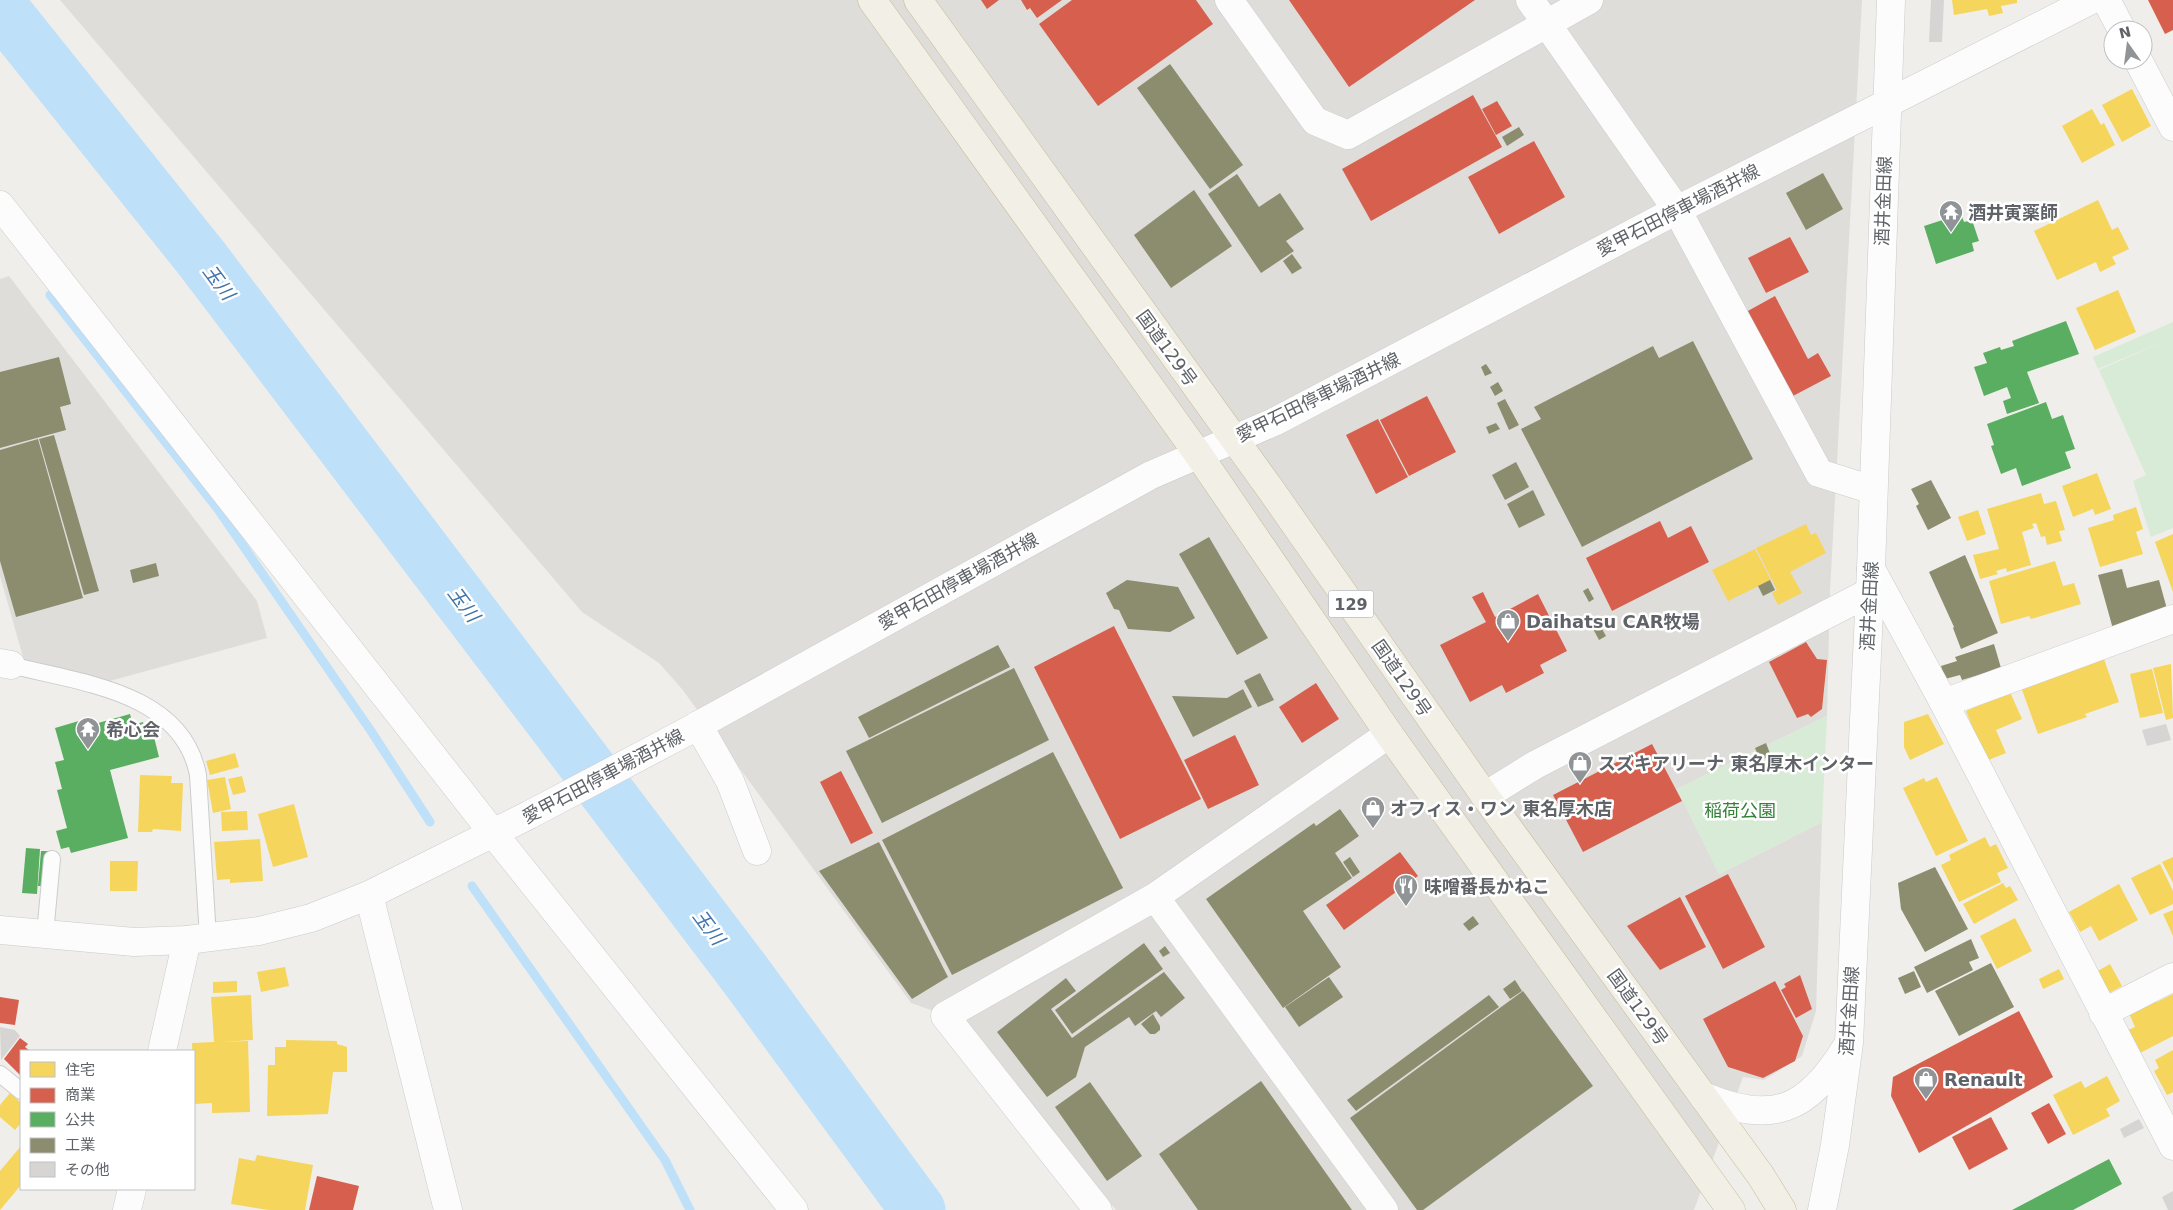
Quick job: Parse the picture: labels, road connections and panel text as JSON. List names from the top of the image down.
{
  "streets": {
    "highway": ["国道129号", "129"],
    "street": ["酒井金田線", "愛甲石田停車場酒井線"]
  },
  "crossings": [
    ["酒井金田線", "愛甲石田停車場酒井線"],
    ["愛甲石田停車場酒井線", "国道129号"]
  ],
  "water": ["玉川"],
  "parks": ["稲荷公園"],
  "places": {
    "temple": ["酒井寅薬師", "希心会"],
    "shop": [
      "Daihatsu CAR牧場",
      "スズキアリーナ 東名厚木インター",
      "オフィス・ワン 東名厚木店",
      "Renault"
    ],
    "restaurant": ["味噌番長かねこ"]
  },
  "legend": [
    "住宅",
    "商業",
    "公共",
    "工業",
    "その他"
  ],
  "north": "top"
}
